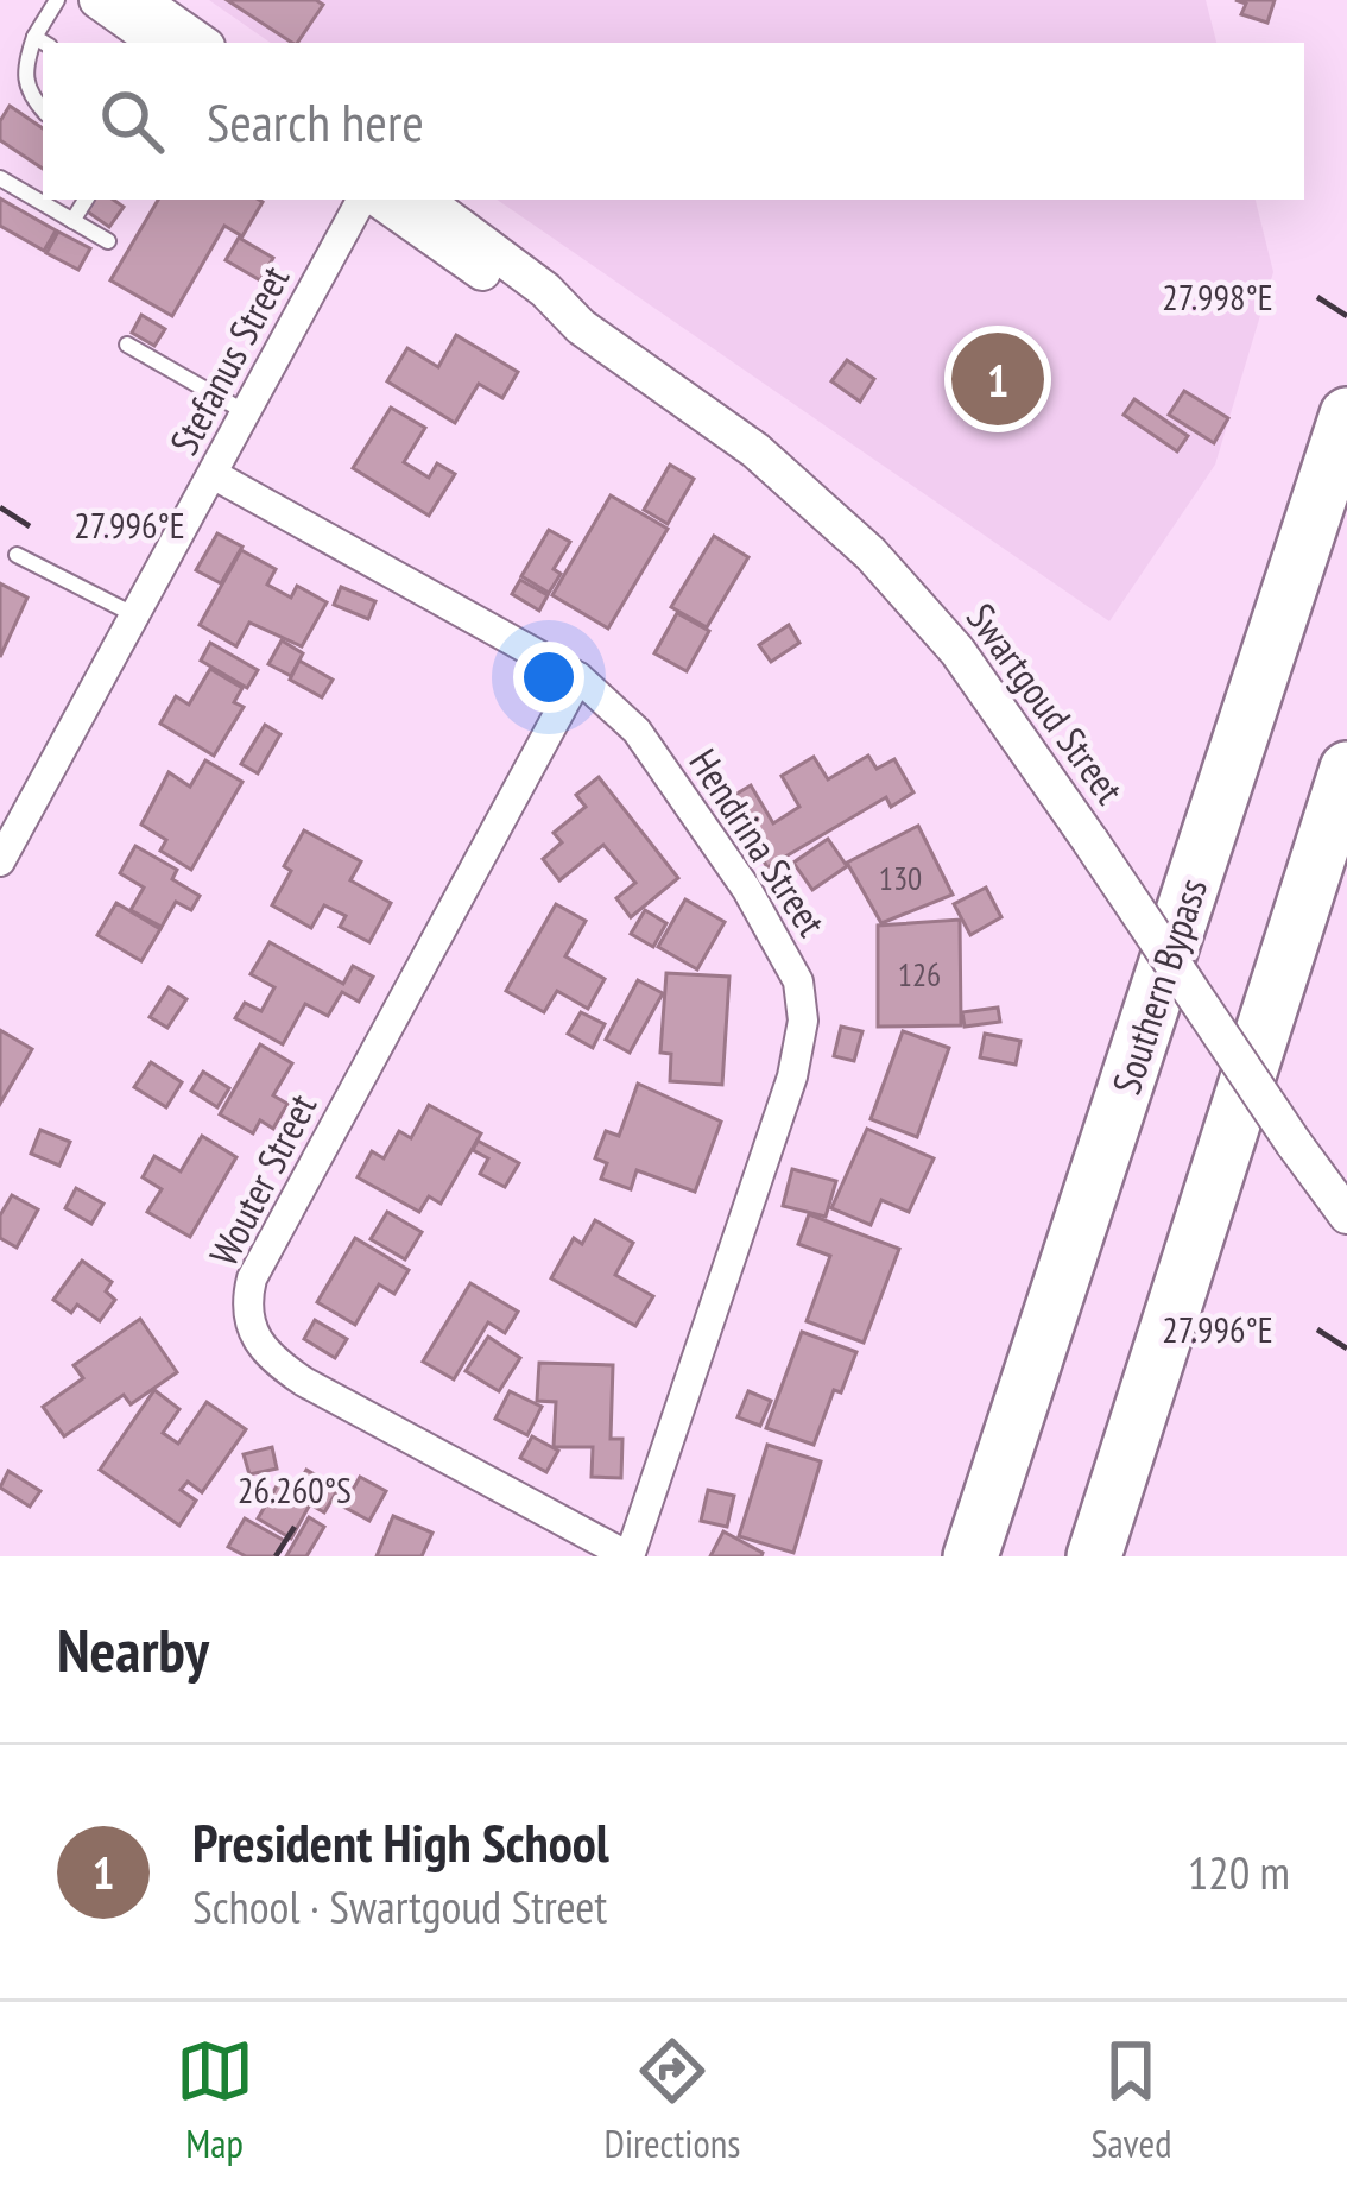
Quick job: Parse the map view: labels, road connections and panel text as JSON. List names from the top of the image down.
{
  "streets": {
    "highway": ["Southern Bypass"],
    "street": [
      "Stefanus Street",
      "Swartgoud Street",
      "Hendrina Street",
      "Wouter Street"
    ]
  },
  "crossings": [
    ["Stefanus Street", "Hendrina Street"],
    ["Hendrina Street", "Wouter Street"]
  ],
  "house_numbers": ["130", "126"],
  "page": {
    "search": "Search here",
    "pins": "1",
    "heading": "Nearby",
    "list": [
      {
        "mark": "1",
        "name": "President High School",
        "note": "School · Swartgoud Street",
        "value": "120 m"
      }
    ],
    "nav": ["Map", "Directions", "Saved"]
  },
  "coordinates": ["27.998°E", "27.996°E", "26.260°S"]
}
